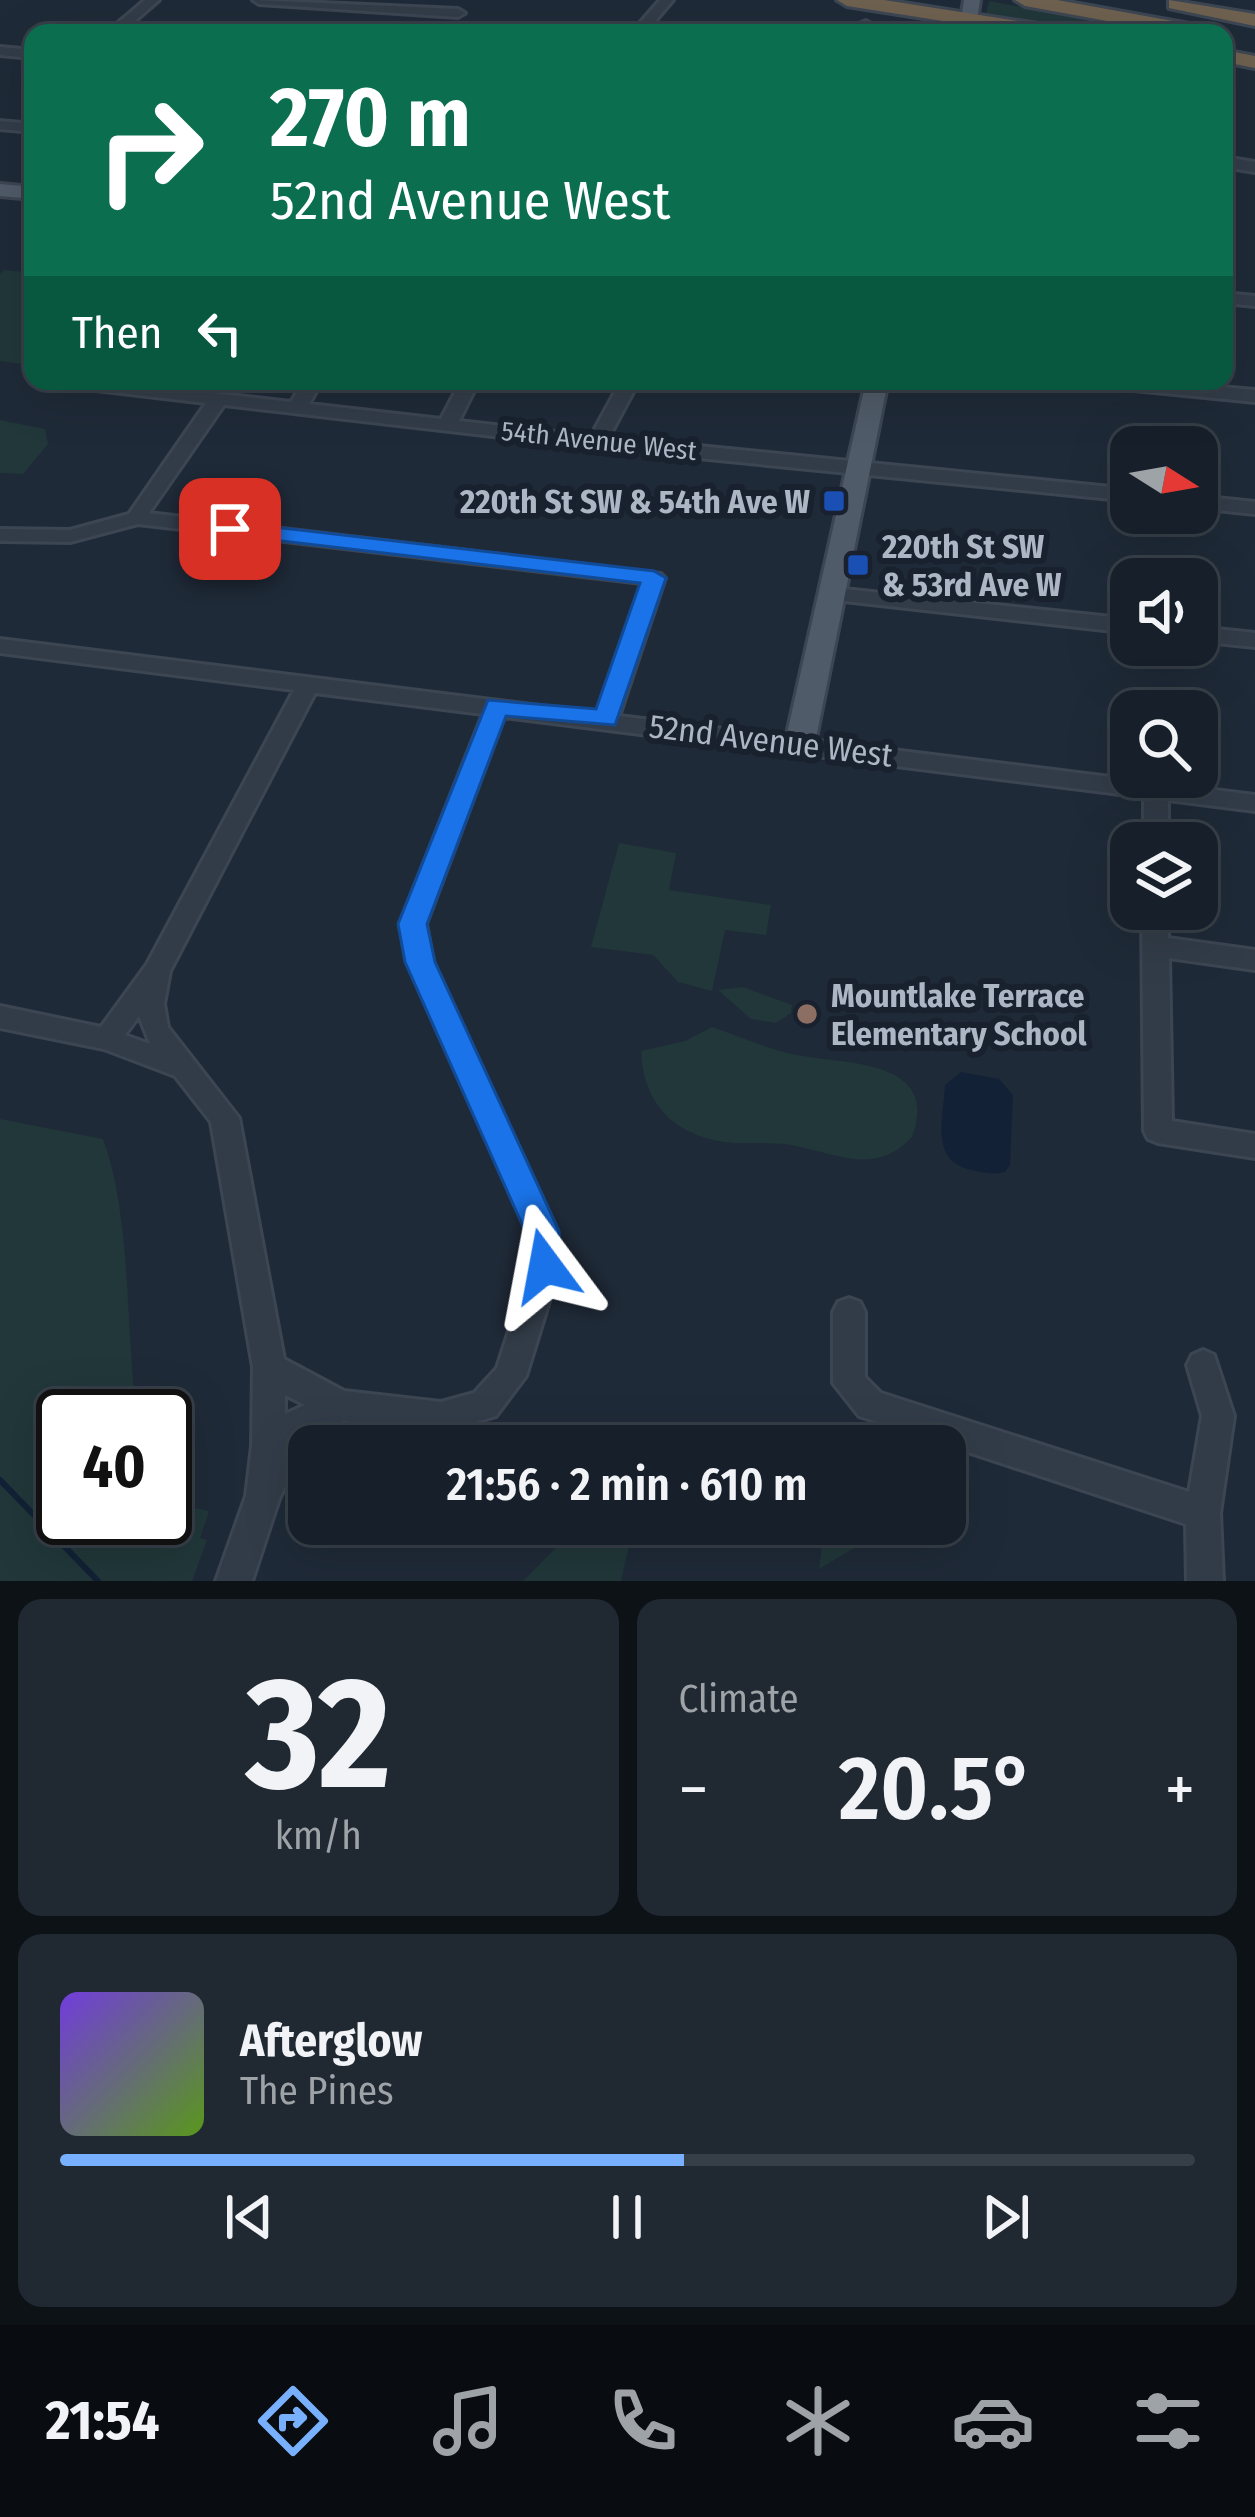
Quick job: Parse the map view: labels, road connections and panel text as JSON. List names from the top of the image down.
{
  "streets": {
    "street": ["54th Avenue West", "52nd Avenue West"]
  },
  "places": {
    "transit": ["220th St SW & 54th Ave W", "220th St SW & 53rd Ave W"],
    "other": ["Mountlake Terrace Elementary School"]
  },
  "north": "right",
  "page": {
    "turn": ["270 m", "52nd Avenue West"],
    "then": "Then",
    "limit": "40",
    "trip": "21:56 · 2 min · 610 m",
    "tile": [
      ["32", "km/h"],
      "Climate"
    ],
    "heat": ["−", "20.5°", "+"],
    "song": ["Afterglow", "The Pines"],
    "tabs": "21:54"
  }
}
